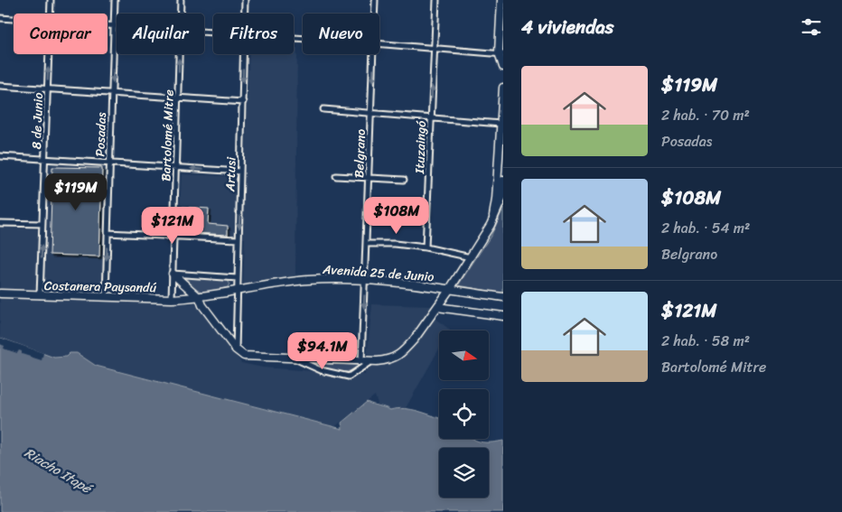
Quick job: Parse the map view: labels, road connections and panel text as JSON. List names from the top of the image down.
{
  "streets": {
    "main road": ["Avenida 25 de Junio", "Costanera Paysandú"],
    "street": [
      "8 de Junio",
      "Posadas",
      "Bartolomé Mitre",
      "Ituzaingó",
      "Belgrano",
      "Artusi"
    ]
  },
  "crossings": [
    ["8 de Junio", "Costanera Paysandú"],
    ["Posadas", "Costanera Paysandú"],
    ["Bartolomé Mitre", "Costanera Paysandú"],
    ["Belgrano", "Avenida 25 de Junio"],
    ["Artusi", "Avenida 25 de Junio"],
    ["Artusi", "Costanera Paysandú"],
    ["Avenida 25 de Junio", "Costanera Paysandú"]
  ],
  "one_way": [
    "8 de Junio",
    "Posadas",
    "Belgrano",
    "Artusi"
  ],
  "water": ["Riacho Itapé"],
  "north": "right",
  "page": {
    "heading": "4 viviendas",
    "chip": [
      "Comprar",
      "Alquilar",
      "Filtros",
      "Nuevo"
    ],
    "list": [
      {
        "name": "$119M",
        "note": "2 hab. · 70 m² · Posadas"
      },
      {
        "name": "$108M",
        "note": "2 hab. · 54 m² · Belgrano"
      },
      {
        "name": "$121M",
        "note": "2 hab. · 58 m² · Bartolomé Mitre"
      }
    ],
    "price": [
      "$119M",
      "$108M",
      "$121M",
      "$94.1M"
    ]
  }
}
